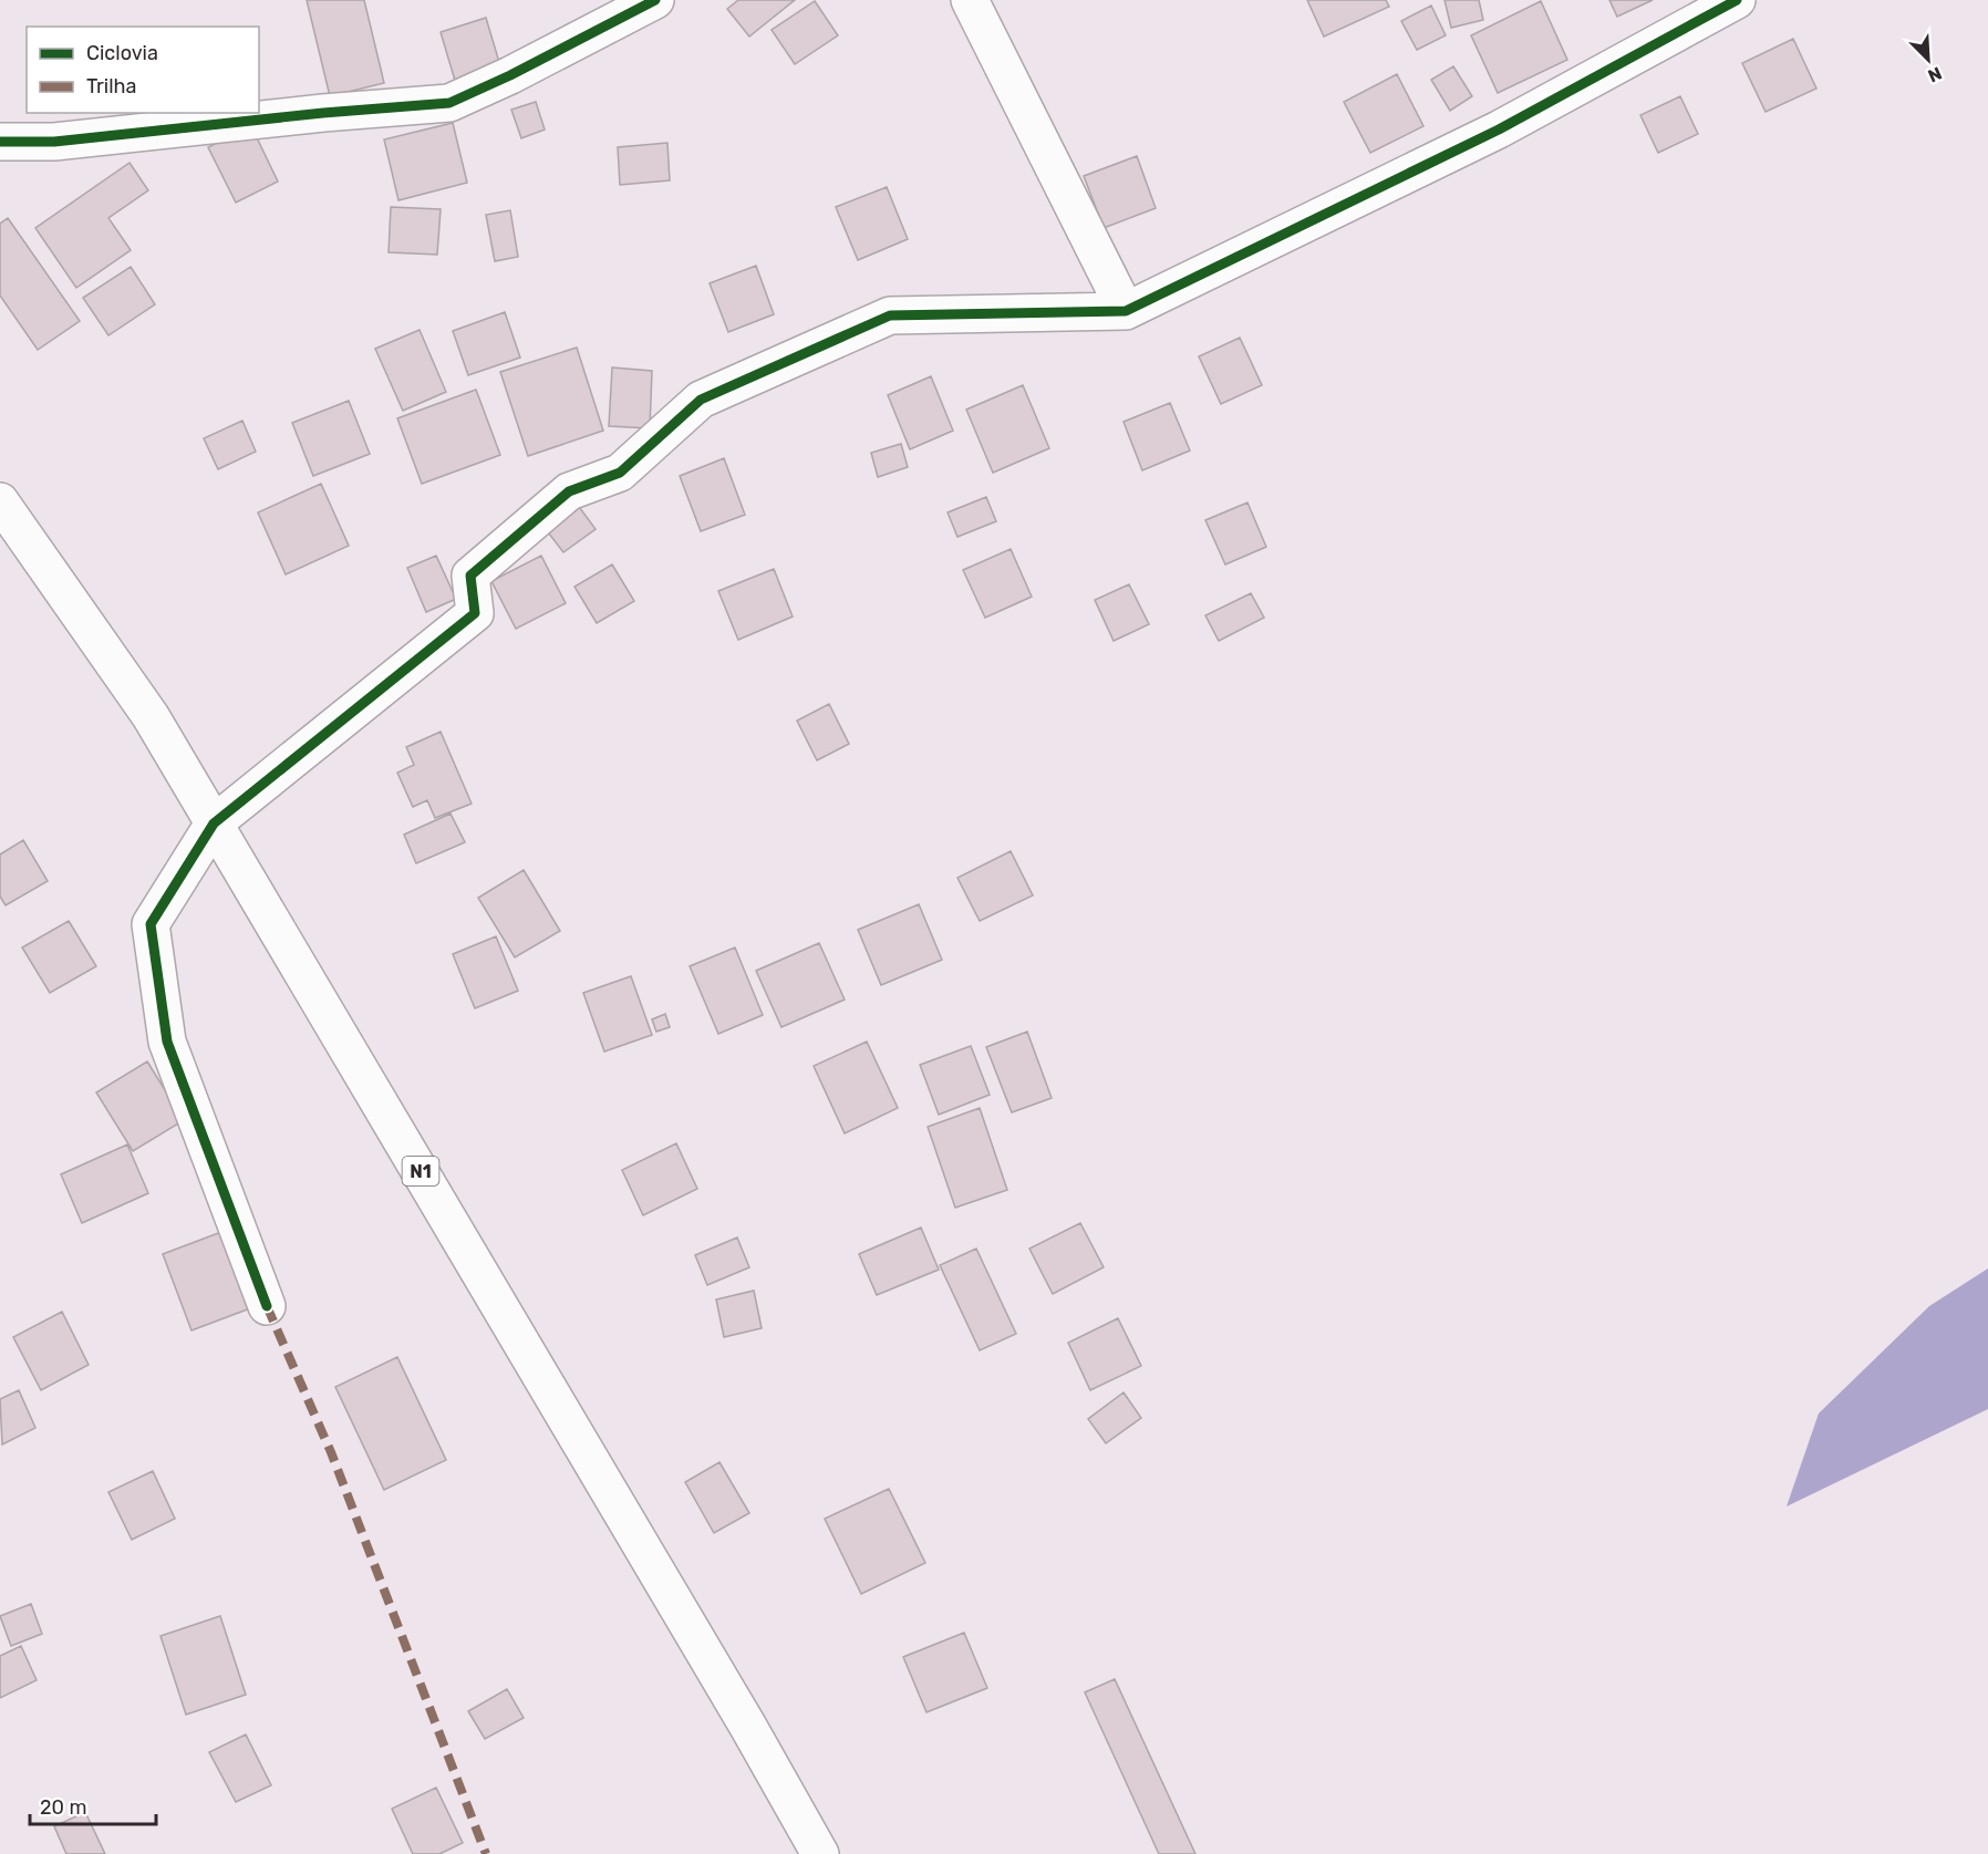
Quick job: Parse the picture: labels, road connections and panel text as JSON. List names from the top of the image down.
{
  "streets": {
    "main road": ["N1"]
  },
  "legend": ["Ciclovia", "Trilha"],
  "scale_bar": "20 m",
  "north": "bottom right"
}
